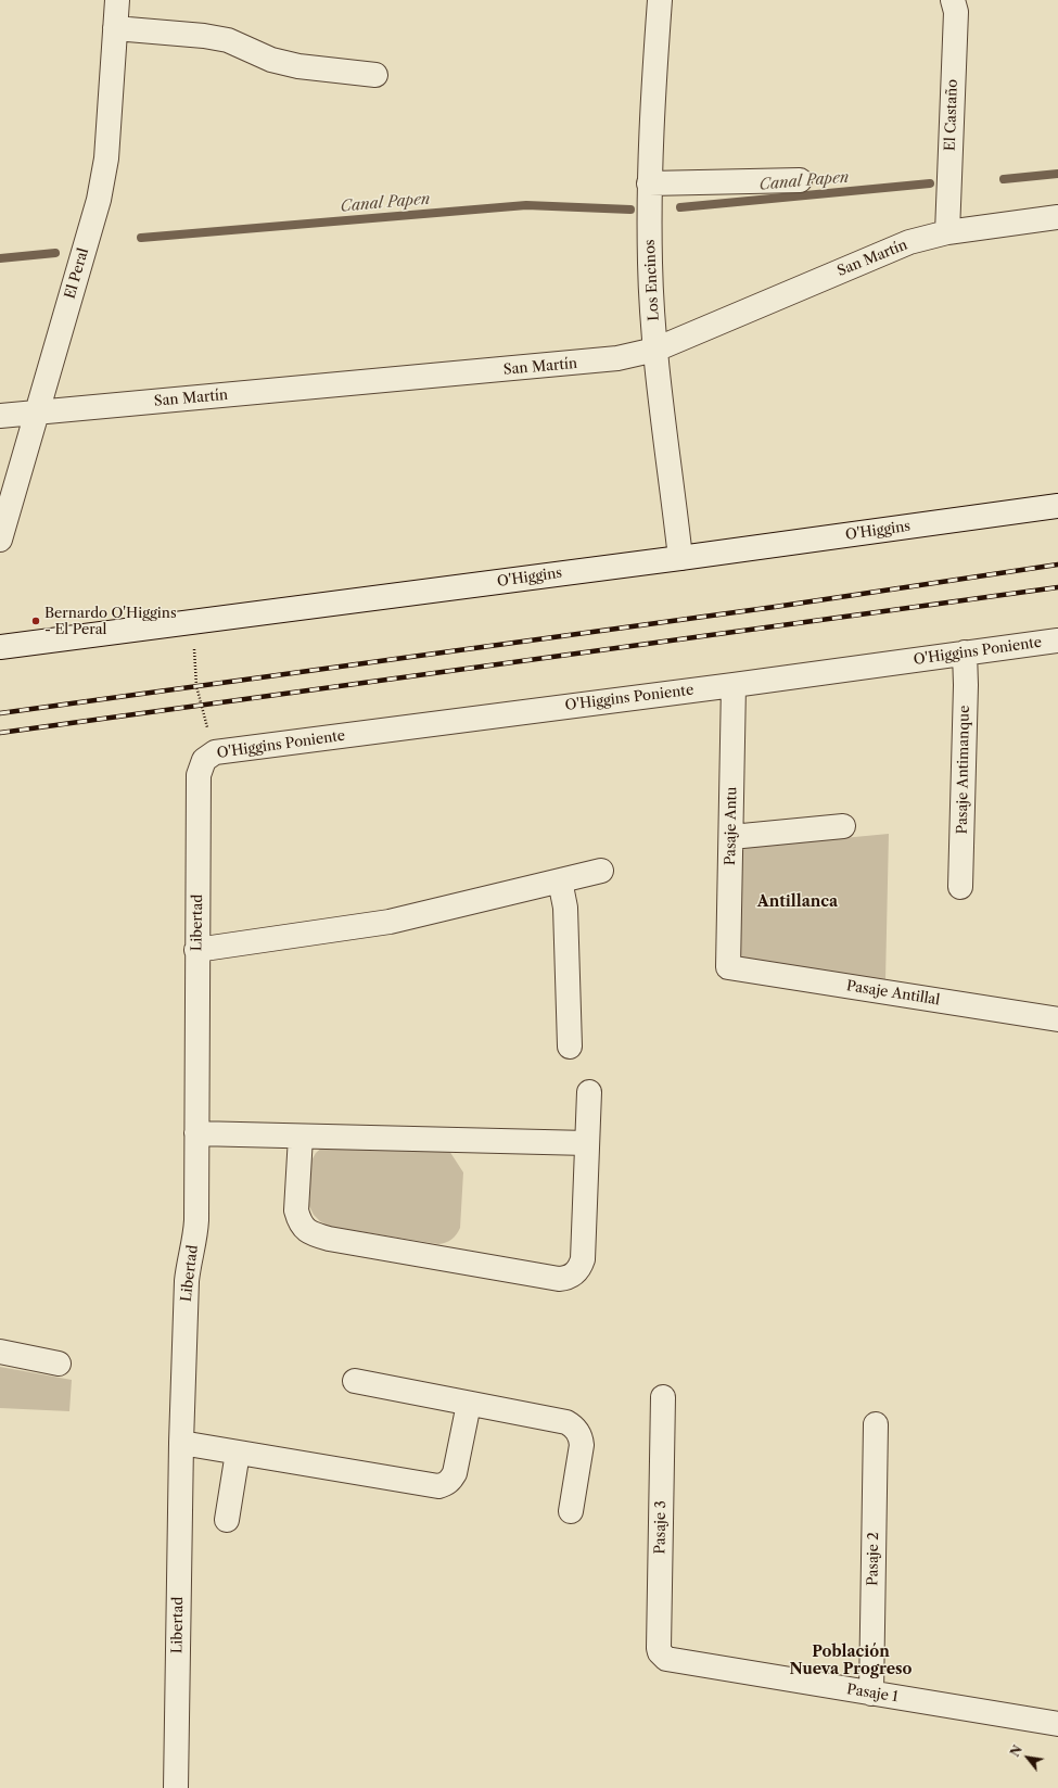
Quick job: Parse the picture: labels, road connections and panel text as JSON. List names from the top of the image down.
{
  "streets": {
    "street": [
      "El Castaño",
      "San Martín",
      "El Peral",
      "Los Encinos",
      "O'Higgins",
      "O'Higgins Poniente",
      "Pasaje Antimanque",
      "Pasaje Antu",
      "Libertad",
      "Pasaje Antillal",
      "Pasaje 3",
      "Pasaje 2",
      "Pasaje 1"
    ]
  },
  "crossings": [
    ["El Castaño", "San Martín"],
    ["San Martín", "El Peral"],
    ["San Martín", "Los Encinos"],
    ["Los Encinos", "O'Higgins"],
    ["O'Higgins Poniente", "Pasaje Antimanque"],
    ["O'Higgins Poniente", "Pasaje Antu"],
    ["O'Higgins Poniente", "Libertad"],
    ["Pasaje Antu", "Pasaje Antillal"],
    ["Pasaje 3", "Pasaje 1"],
    ["Pasaje 2", "Pasaje 1"]
  ],
  "districts": ["Antillanca", "Población Nueva Progreso"],
  "water": ["Canal Papen"],
  "places": ["Bernardo O'Higgins - El Peral"],
  "north": "top left"
}
